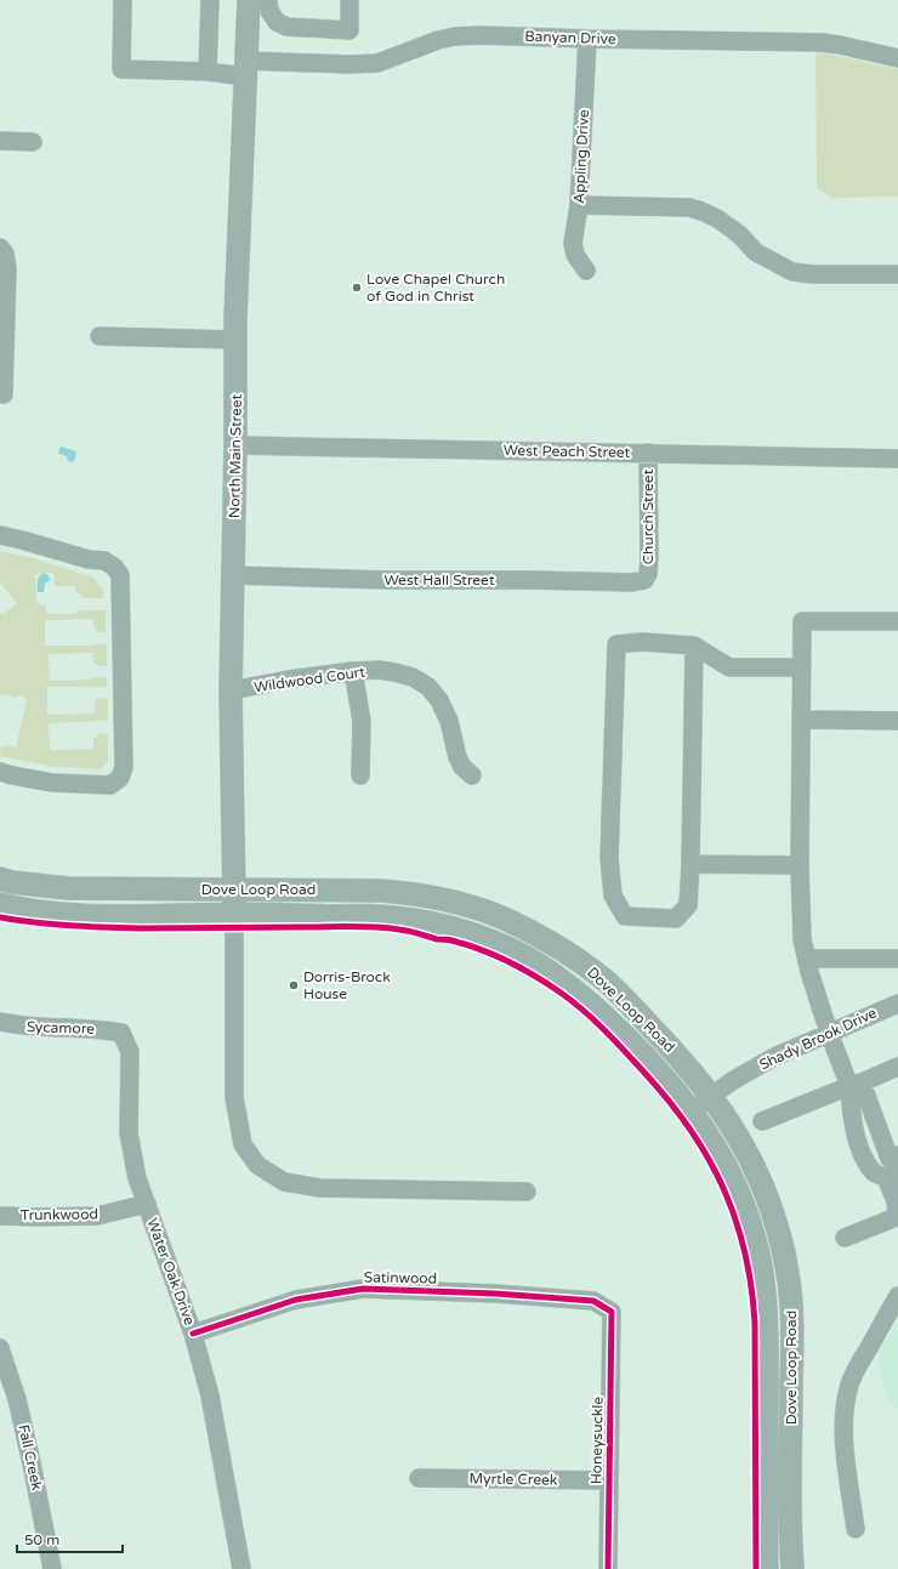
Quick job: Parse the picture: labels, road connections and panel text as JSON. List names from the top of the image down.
{
  "streets": {
    "main road": ["North Main Street", "Dove Loop Road"],
    "street": [
      "Banyan Drive",
      "Appling Drive",
      "West Peach Street",
      "Church Street",
      "West Hall Street",
      "Wildwood Court",
      "Sycamore",
      "Shady Brook Drive",
      "Trunkwood",
      "Water Oak Drive",
      "Satinwood",
      "Honeysuckle",
      "Fall Creek",
      "Myrtle Creek"
    ]
  },
  "crossings": [
    ["Banyan Drive", "Appling Drive"],
    ["Banyan Drive", "North Main Street"],
    ["West Peach Street", "North Main Street"],
    ["West Peach Street", "Church Street"],
    ["North Main Street", "West Hall Street"],
    ["North Main Street", "Wildwood Court"],
    ["North Main Street", "Dove Loop Road"],
    ["Church Street", "West Hall Street"],
    ["Dove Loop Road", "Shady Brook Drive"],
    ["Sycamore", "Water Oak Drive"],
    ["Trunkwood", "Water Oak Drive"],
    ["Water Oak Drive", "Satinwood"],
    ["Satinwood", "Honeysuckle"],
    ["Honeysuckle", "Myrtle Creek"]
  ],
  "places": ["Love Chapel Church of God in Christ", "Dorris-Brock House"],
  "scale_bar": "50 m"
}
